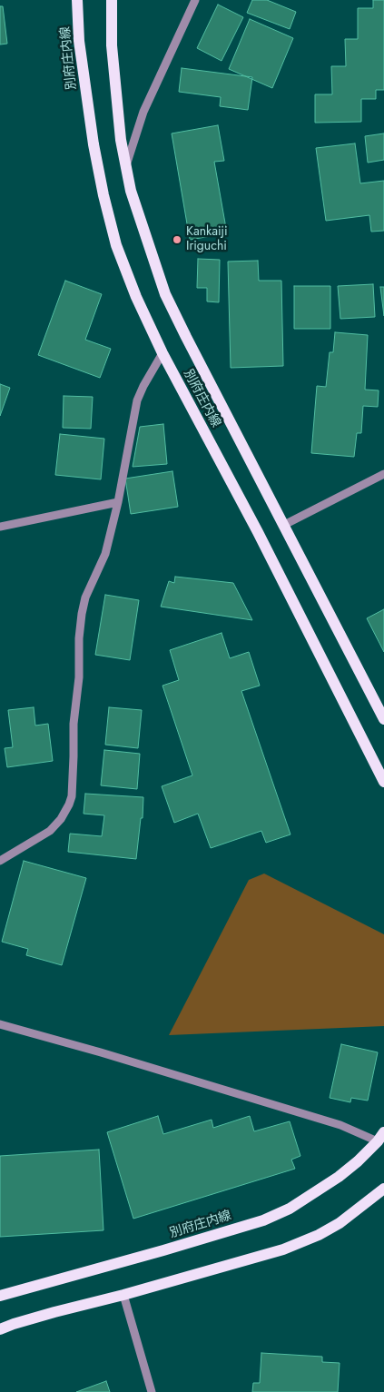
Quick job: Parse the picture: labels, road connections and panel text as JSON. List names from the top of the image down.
{
  "streets": {
    "main road": ["別府庄内線"]
  },
  "places": ["Kankaiji Iriguchi"]
}
